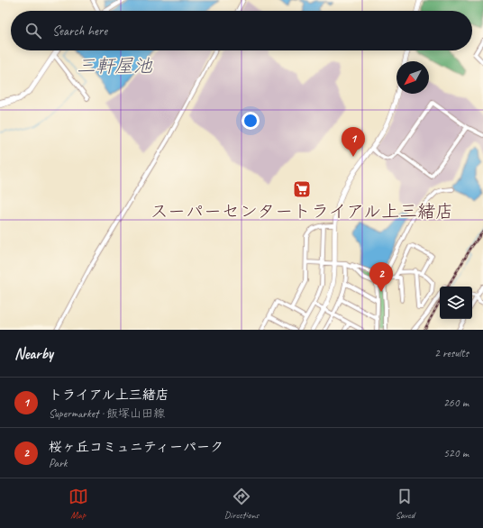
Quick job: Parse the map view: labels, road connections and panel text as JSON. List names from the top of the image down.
{
  "water": ["三軒屋池"],
  "places": {
    "supermarket": ["スーパーセンタートライアル上三緒店"]
  },
  "north": "bottom left",
  "page": {
    "search": "Search here",
    "pins": ["1", "2"],
    "heading": ["Nearby", "2 results"],
    "list": [
      {
        "mark": "1",
        "name": "トライアル上三緒店",
        "note": "Supermarket · 飯塚山田線",
        "value": "260 m"
      },
      {
        "mark": "2",
        "name": "桜ヶ丘コミュニティーパーク",
        "note": "Park",
        "value": "520 m"
      }
    ],
    "nav": ["Map", "Directions", "Saved"]
  }
}
